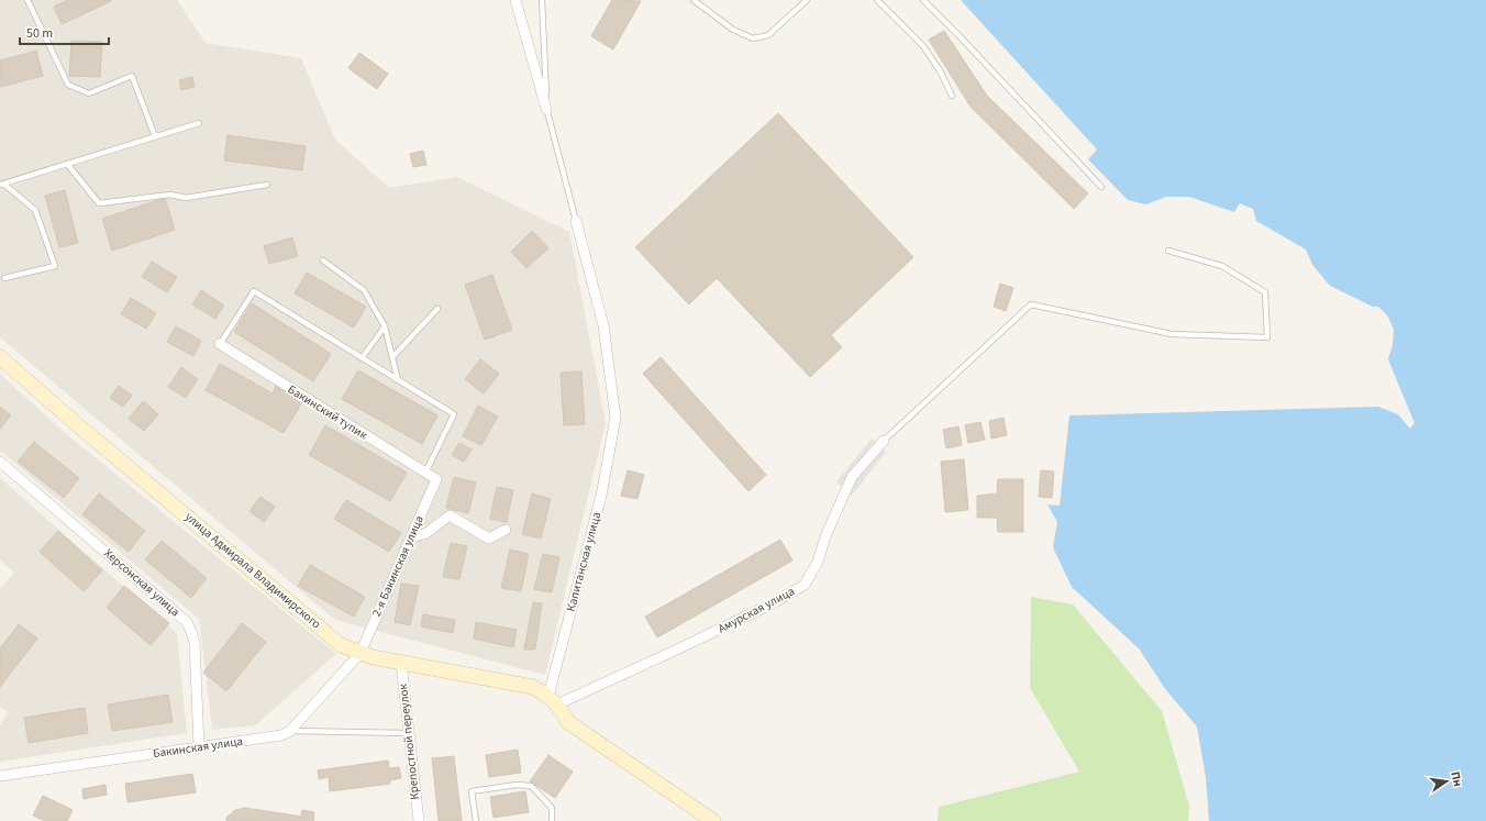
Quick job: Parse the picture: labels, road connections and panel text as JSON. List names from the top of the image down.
{
  "streets": {
    "main road": ["улица Адмирала Владимирского"],
    "street": [
      "Бакинский тупик",
      "Капитанская улица",
      "2-я Бакинская улица",
      "Херсонская улица",
      "Амурская улица",
      "Крепостной переулок",
      "Бакинская улица"
    ]
  },
  "crossings": [
    ["Бакинский тупик", "2-я Бакинская улица"],
    ["Капитанская улица", "улица Адмирала Владимирского"],
    ["Капитанская улица", "Амурская улица"],
    ["2-я Бакинская улица", "улица Адмирала Владимирского"],
    ["2-я Бакинская улица", "Бакинская улица"],
    ["улица Адмирала Владимирского", "Амурская улица"],
    ["улица Адмирала Владимирского", "Крепостной переулок"],
    ["улица Адмирала Владимирского", "Бакинская улица"],
    ["Херсонская улица", "Бакинская улица"]
  ],
  "scale_bar": "50 m",
  "north": "right"
}
